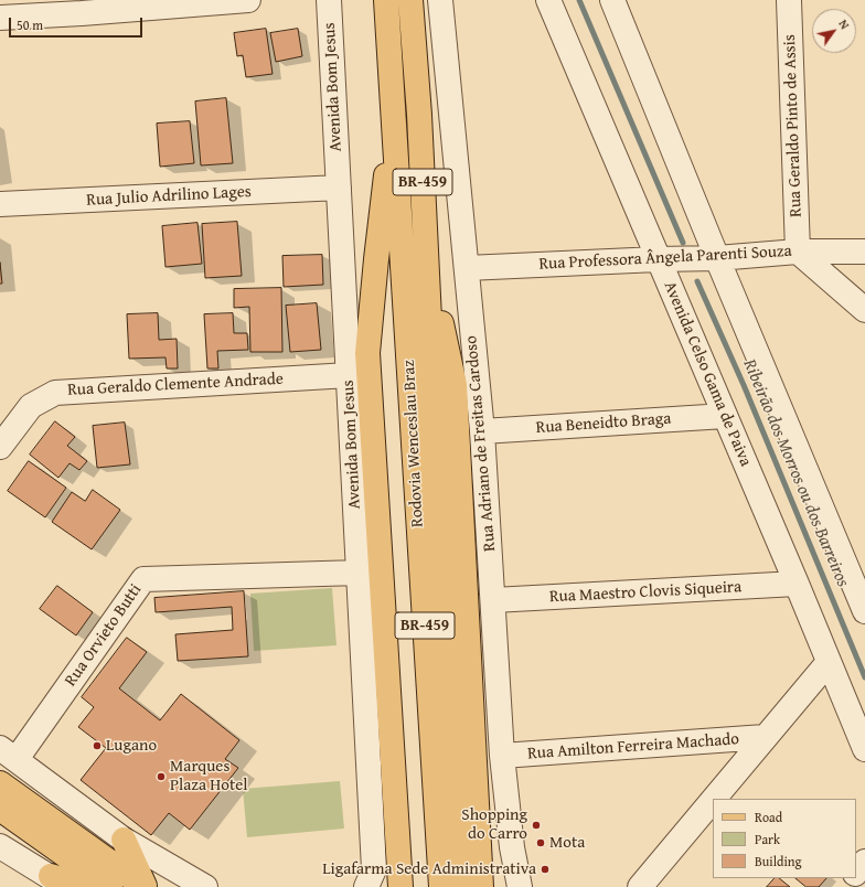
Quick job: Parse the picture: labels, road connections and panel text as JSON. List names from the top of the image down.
{
  "streets": {
    "main road": ["BR-459", "Rodovia Wenceslau Braz"],
    "street": [
      "Avenida Bom Jesus",
      "Rua Geraldo Pinto de Assis",
      "Rua Julio Adrilino Lages",
      "Rua Professora Ângela Parenti Souza",
      "Avenida Celso Gama de Paiva",
      "Rua Geraldo Clemente Andrade",
      "Rua Beneidto Braga",
      "Rua Adriano de Freitas Cardoso",
      "Rua Maestro Clovis Siqueira",
      "Rua Orvieto Butti",
      "Rua Amilton Ferreira Machado"
    ]
  },
  "crossings": [
    ["Avenida Bom Jesus", "Rua Julio Adrilino Lages"],
    ["Avenida Bom Jesus", "Rua Geraldo Clemente Andrade"],
    ["Avenida Bom Jesus", "Rua Orvieto Butti"],
    ["Rua Geraldo Pinto de Assis", "Rua Professora Ângela Parenti Souza"],
    ["Rua Professora Ângela Parenti Souza", "Avenida Celso Gama de Paiva"],
    ["Rua Professora Ângela Parenti Souza", "Rua Adriano de Freitas Cardoso"],
    ["Avenida Celso Gama de Paiva", "Rua Beneidto Braga"],
    ["Avenida Celso Gama de Paiva", "Rua Maestro Clovis Siqueira"],
    ["Rua Beneidto Braga", "Rua Adriano de Freitas Cardoso"],
    ["Rua Adriano de Freitas Cardoso", "Rua Maestro Clovis Siqueira"],
    ["Rua Adriano de Freitas Cardoso", "Rua Amilton Ferreira Machado"]
  ],
  "water": ["Ribeirão dos Morros ou dos Barreiros"],
  "places": [
    "Lugano",
    "Marques Plaza Hotel",
    "Shopping do Carro",
    "Mota",
    "Ligafarma Sede Administrativa"
  ],
  "legend": ["Road", "Park", "Building"],
  "scale_bar": "50 m",
  "north": "top right"
}
